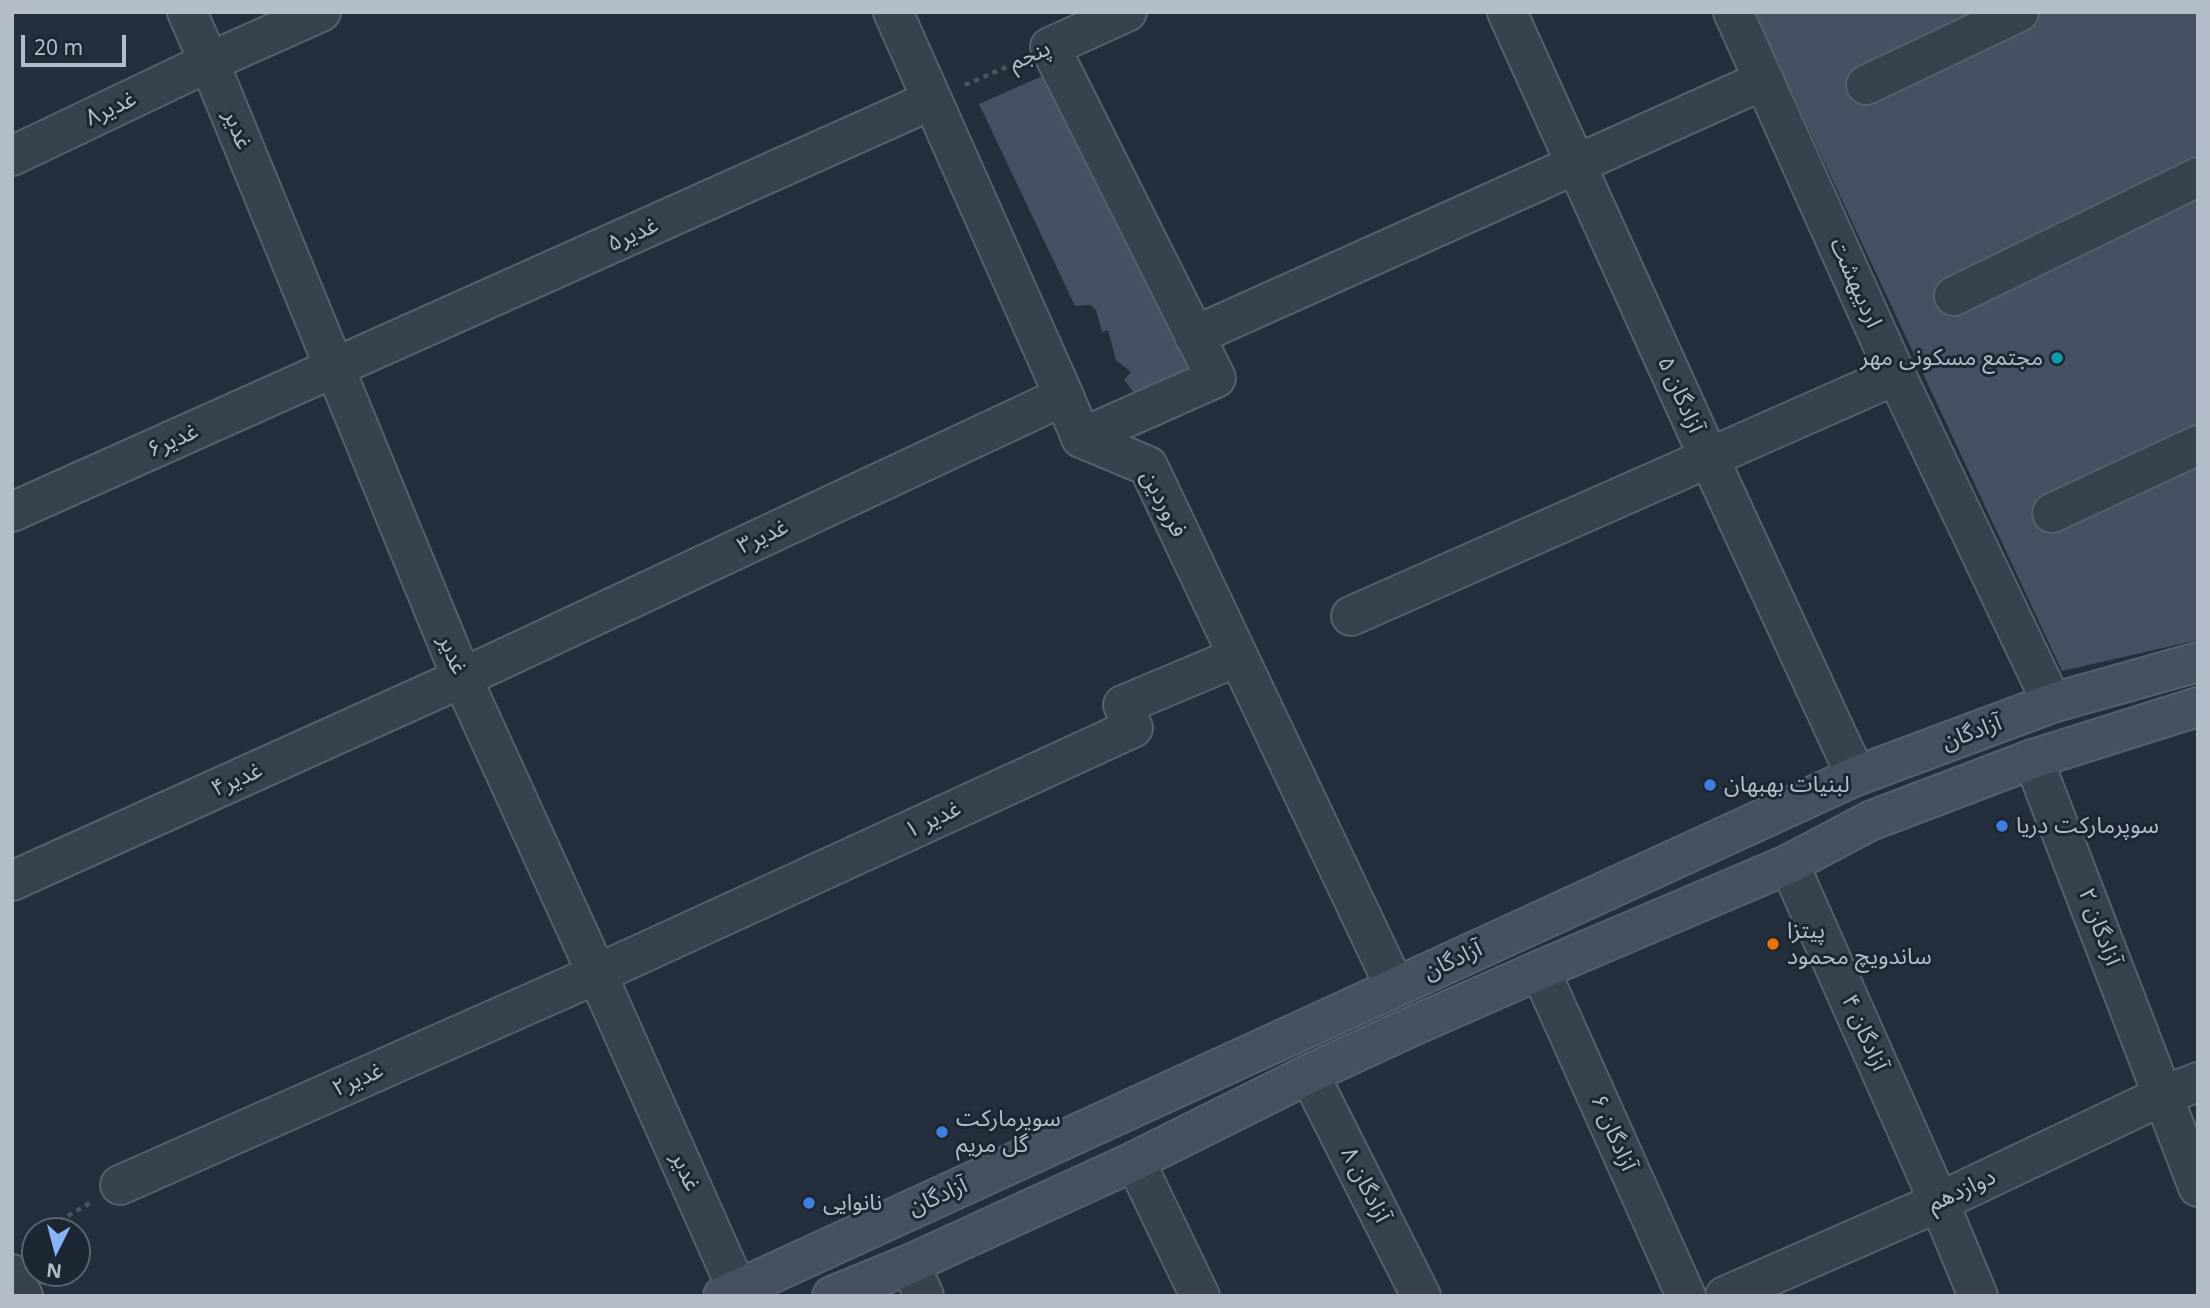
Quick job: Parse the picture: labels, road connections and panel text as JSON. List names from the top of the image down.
{
  "streets": {
    "main road": ["آزادگان"],
    "street": [
      "پنجم",
      "غدیر۸",
      "غدیر",
      "غدیر۵",
      "اردیبهشت",
      "آزادگان ۵",
      "غدیر۶",
      "فروردین",
      "غدیر۳",
      "غدیر۴",
      "غدیر ۱",
      "آزادگان ۲",
      "آزادگان ۴",
      "غدیر۲",
      "آزادگان ۶",
      "آزادگان ۸",
      "دوازدهم"
    ]
  },
  "crossings": [
    ["پنجم", "غدیر۵"],
    ["غدیر۸", "غدیر"],
    ["غدیر", "غدیر۵"],
    ["غدیر", "غدیر۶"],
    ["غدیر", "غدیر۳"],
    ["غدیر", "آزادگان"],
    ["غدیر", "غدیر۴"],
    ["غدیر", "غدیر ۱"],
    ["غدیر", "غدیر۲"],
    ["غدیر۵", "غدیر۶"],
    ["اردیبهشت", "آزادگان"],
    ["آزادگان ۵", "آزادگان"],
    ["فروردین", "آزادگان"],
    ["فروردین", "غدیر ۱"],
    ["غدیر۳", "غدیر۴"],
    ["آزادگان", "آزادگان ۲"],
    ["آزادگان", "آزادگان ۴"],
    ["آزادگان", "آزادگان ۶"],
    ["آزادگان", "آزادگان ۸"],
    ["غدیر ۱", "غدیر۲"],
    ["آزادگان ۲", "دوازدهم"],
    ["آزادگان ۴", "دوازدهم"]
  ],
  "places": [
    "مجتمع مسکونی مهر",
    "لبنیات بهبهان",
    "سوپرمارکت دریا",
    "پیتزا ساندویچ محمود",
    "سوپرمارکت گل مریم",
    "نانوایی"
  ],
  "scale_bar": "20 m",
  "north": "bottom"
}
